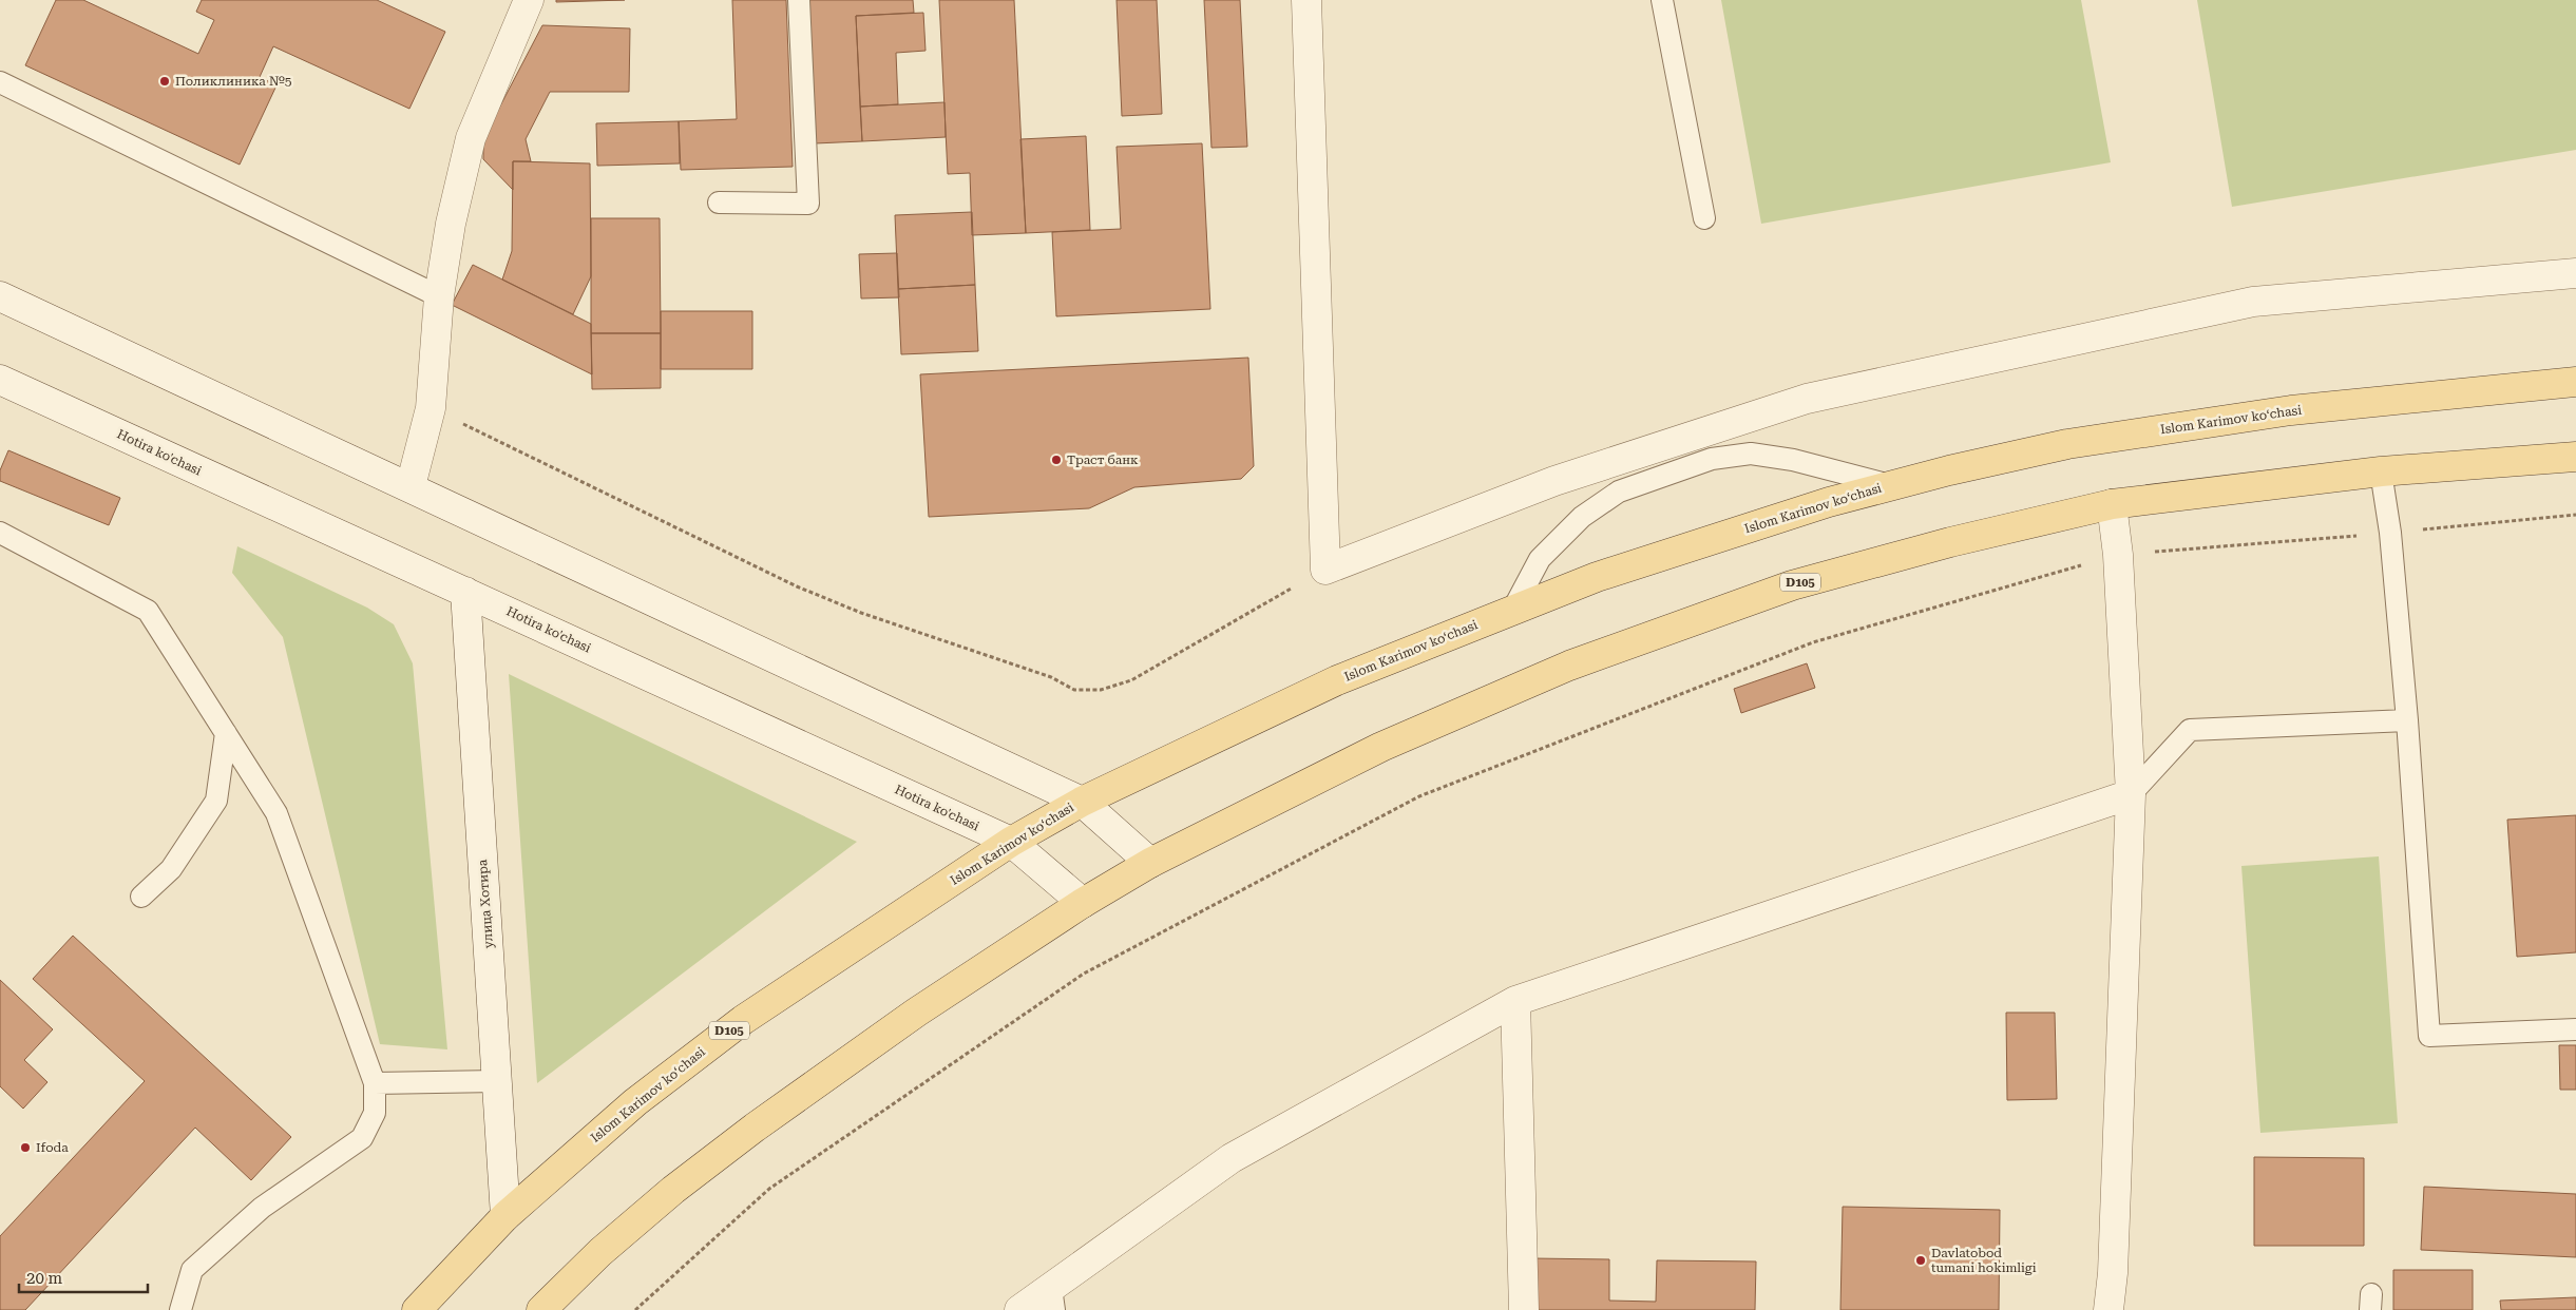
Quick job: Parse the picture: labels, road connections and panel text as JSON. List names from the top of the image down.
{
  "streets": {
    "main road": ["Islom Karimov koʻchasi", "D105"],
    "street": ["Hotira ko'chasi", "улица Хотира"]
  },
  "crossings": [
    ["Islom Karimov koʻchasi", "Hotira ko'chasi"],
    ["Islom Karimov koʻchasi", "улица Хотира"],
    ["Hotira ko'chasi", "D105"],
    ["Hotira ko'chasi", "улица Хотира"]
  ],
  "places": [
    "Поликлиника №5",
    "Траст банк",
    "Ifoda",
    "Davlatobod tumani hokimligi"
  ],
  "scale_bar": "20 m"
}
